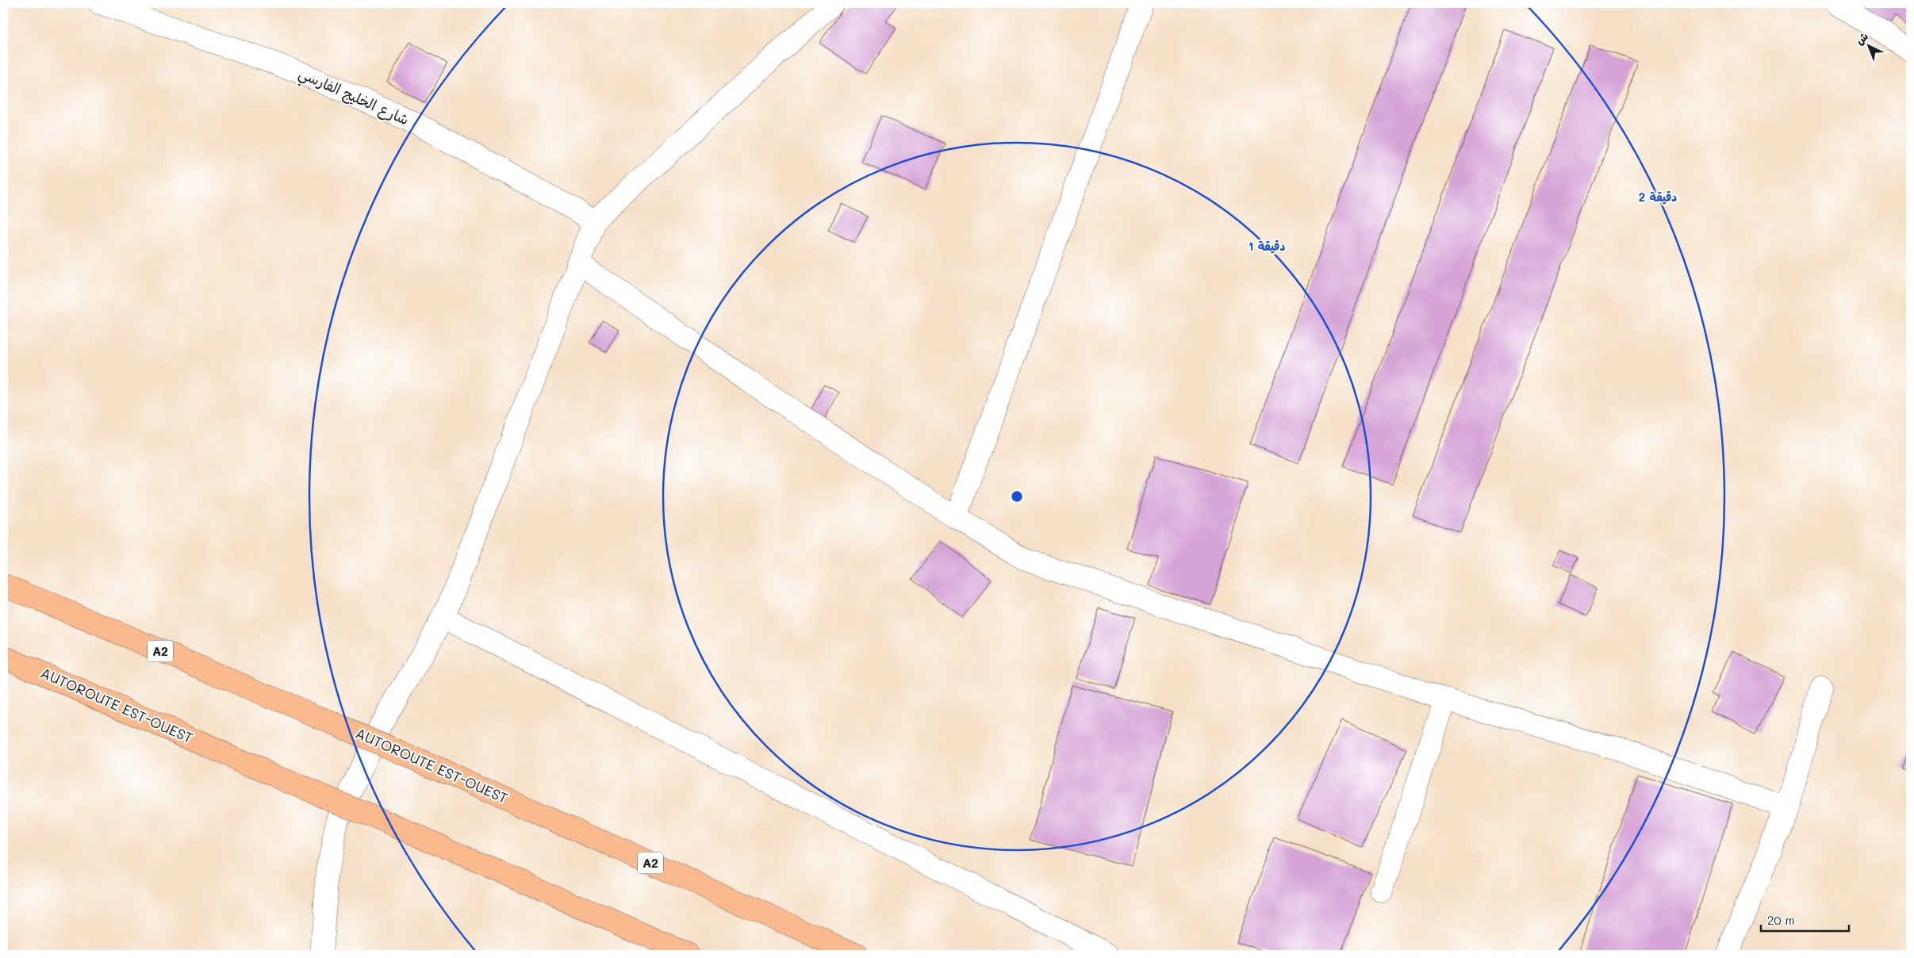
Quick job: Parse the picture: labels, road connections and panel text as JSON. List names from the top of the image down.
{
  "streets": {
    "highway": ["A2", "AUTOROUTE EST-OUEST"],
    "street": ["شارع الخليج الفارسي"]
  },
  "scale_bar": "20 m",
  "north": "top left",
  "rings": ["2 دقيقة", "1 دقيقة"]
}
